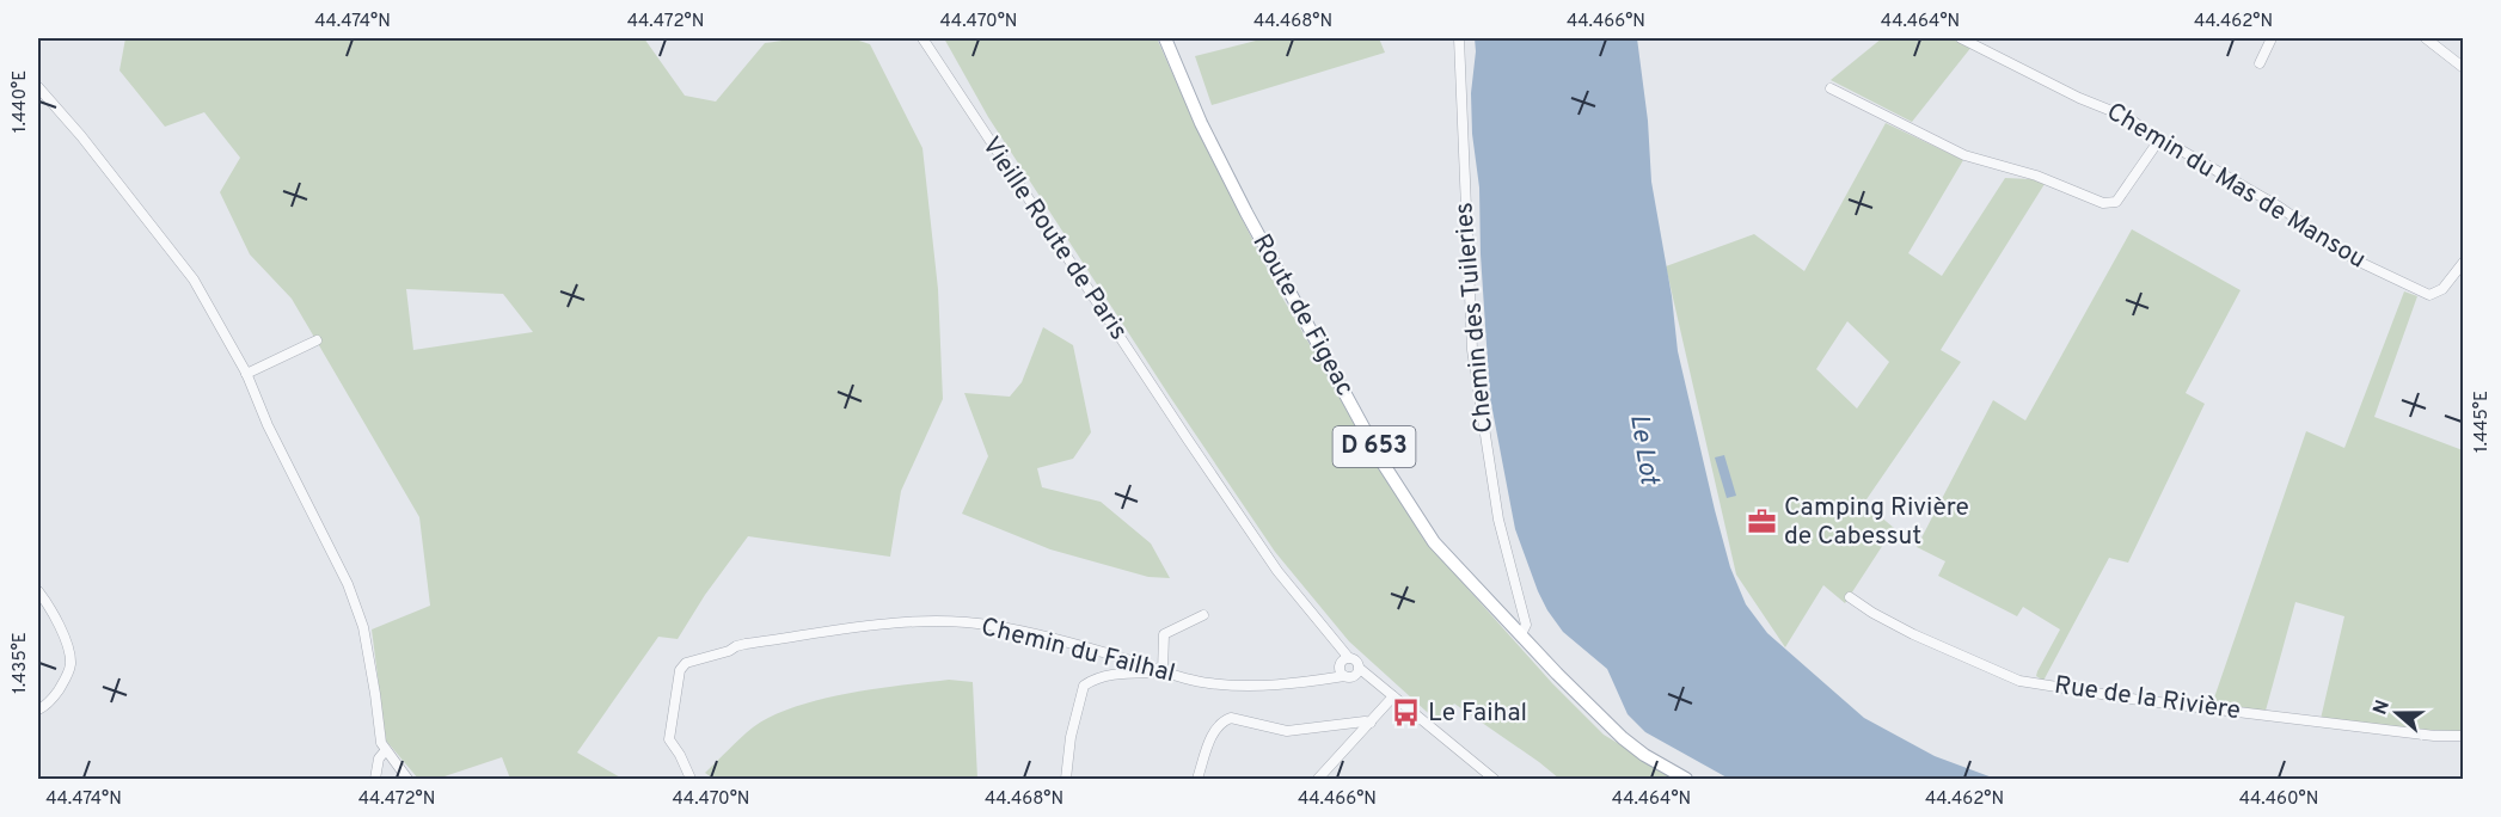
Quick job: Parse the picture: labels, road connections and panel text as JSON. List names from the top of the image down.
{
  "streets": {
    "main road": ["Route de Figeac", "D 653"],
    "street": [
      "Chemin du Mas de Mansou",
      "Vieille Route de Paris",
      "Chemin des Tuileries",
      "Chemin du Failhal",
      "Rue de la Rivière"
    ]
  },
  "crossings": [
    ["Vieille Route de Paris", "Chemin du Failhal"],
    ["Route de Figeac", "Chemin des Tuileries"]
  ],
  "water": ["Le Lot"],
  "places": {
    "office": ["Camping Rivière de Cabessut"],
    "bus stop": ["Le Faihal"]
  },
  "north": "left",
  "coordinates": [
    "44.474°N",
    "44.472°N",
    "44.470°N",
    "44.468°N",
    "44.466°N",
    "44.464°N",
    "44.462°N",
    "1.440°E",
    "1.445°E",
    "1.435°E",
    "44.460°N"
  ]
}
